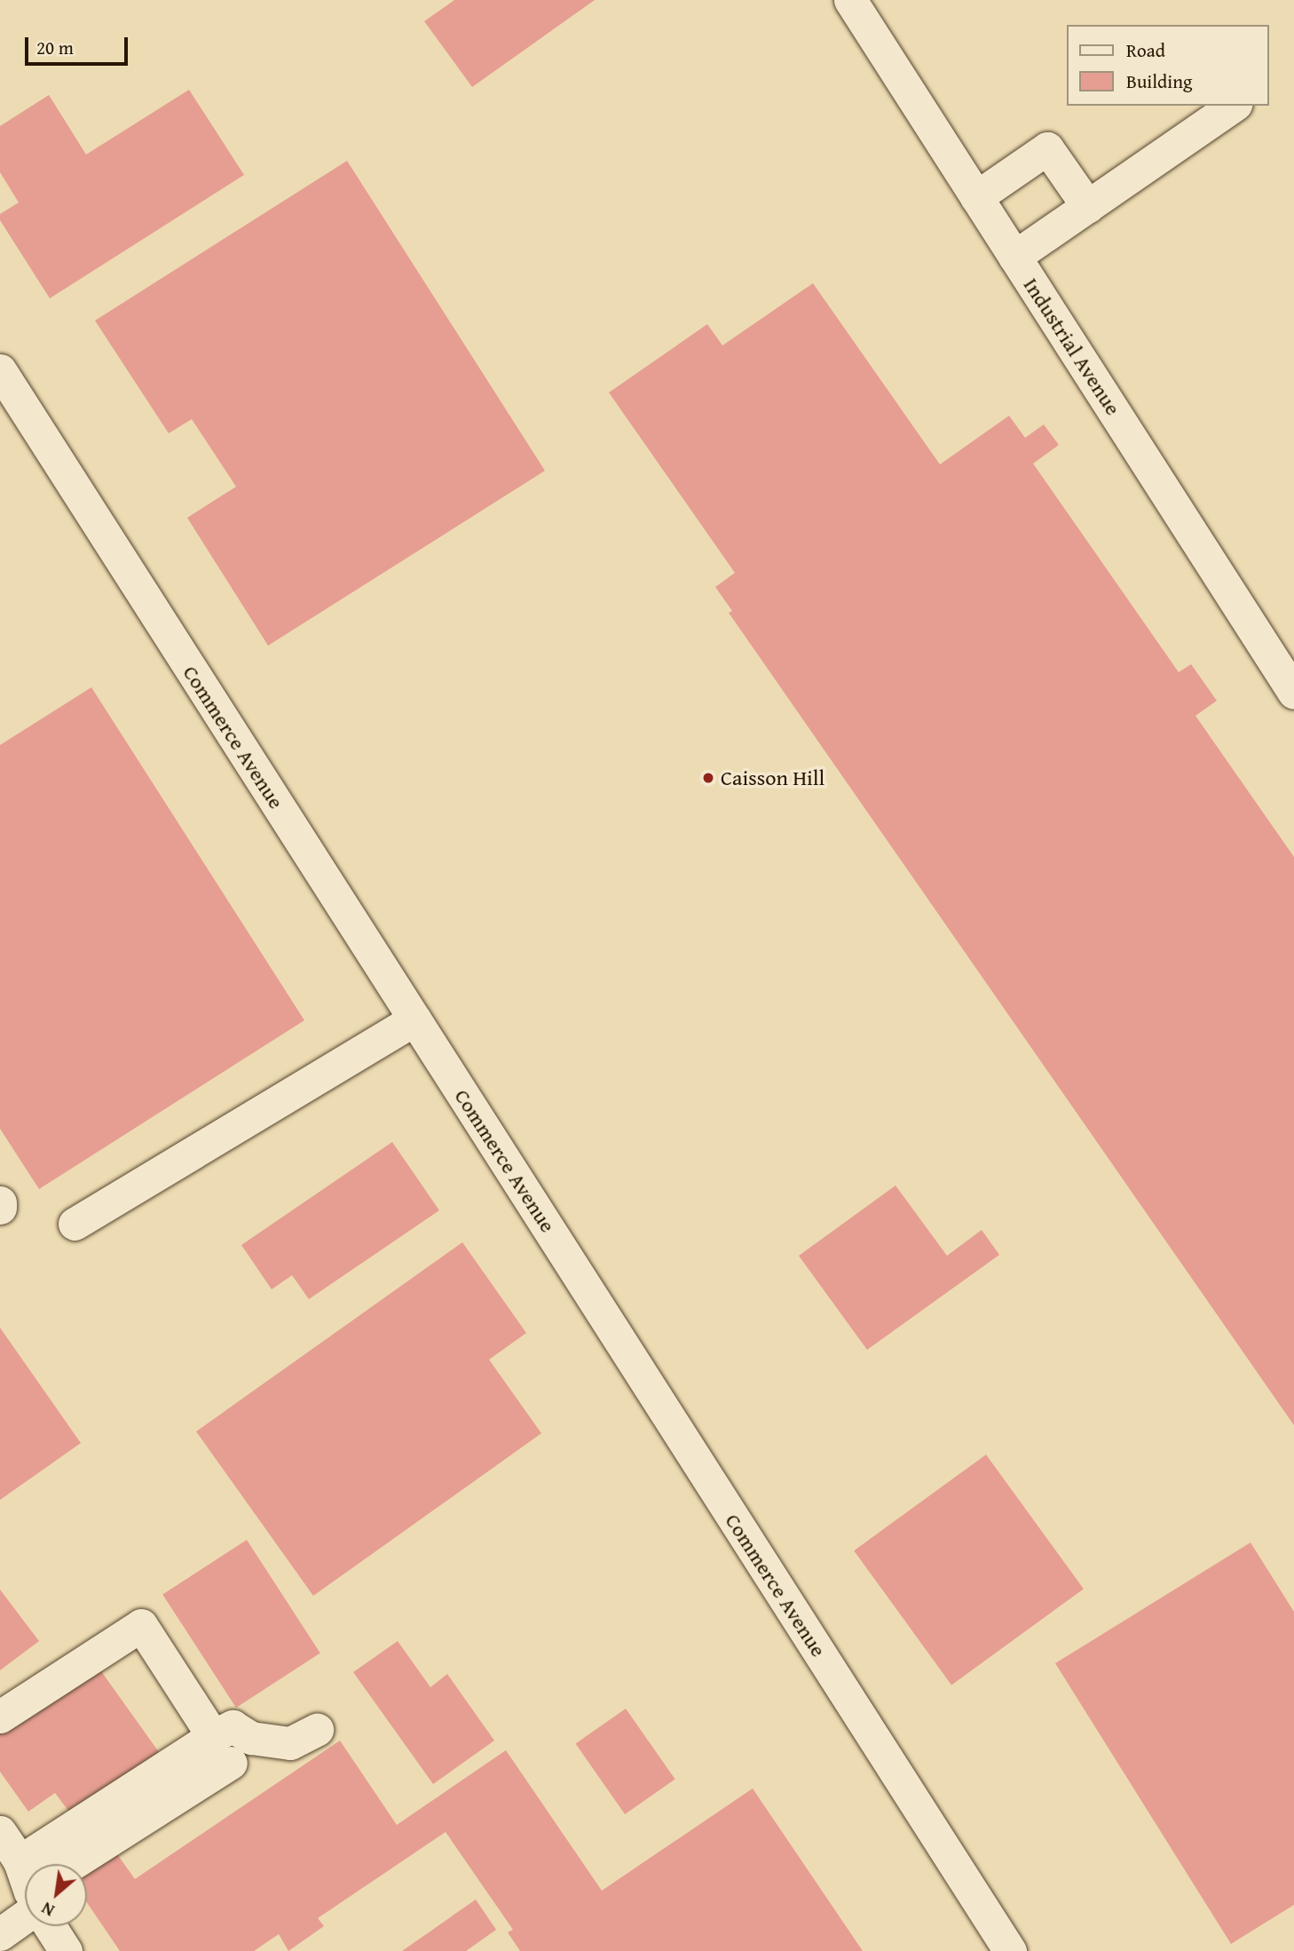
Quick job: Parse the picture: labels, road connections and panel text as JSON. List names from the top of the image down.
{
  "streets": {
    "street": ["Industrial Avenue", "Commerce Avenue"]
  },
  "places": ["Caisson Hill"],
  "legend": ["Road", "Building"],
  "scale_bar": "20 m",
  "north": "bottom left"
}
